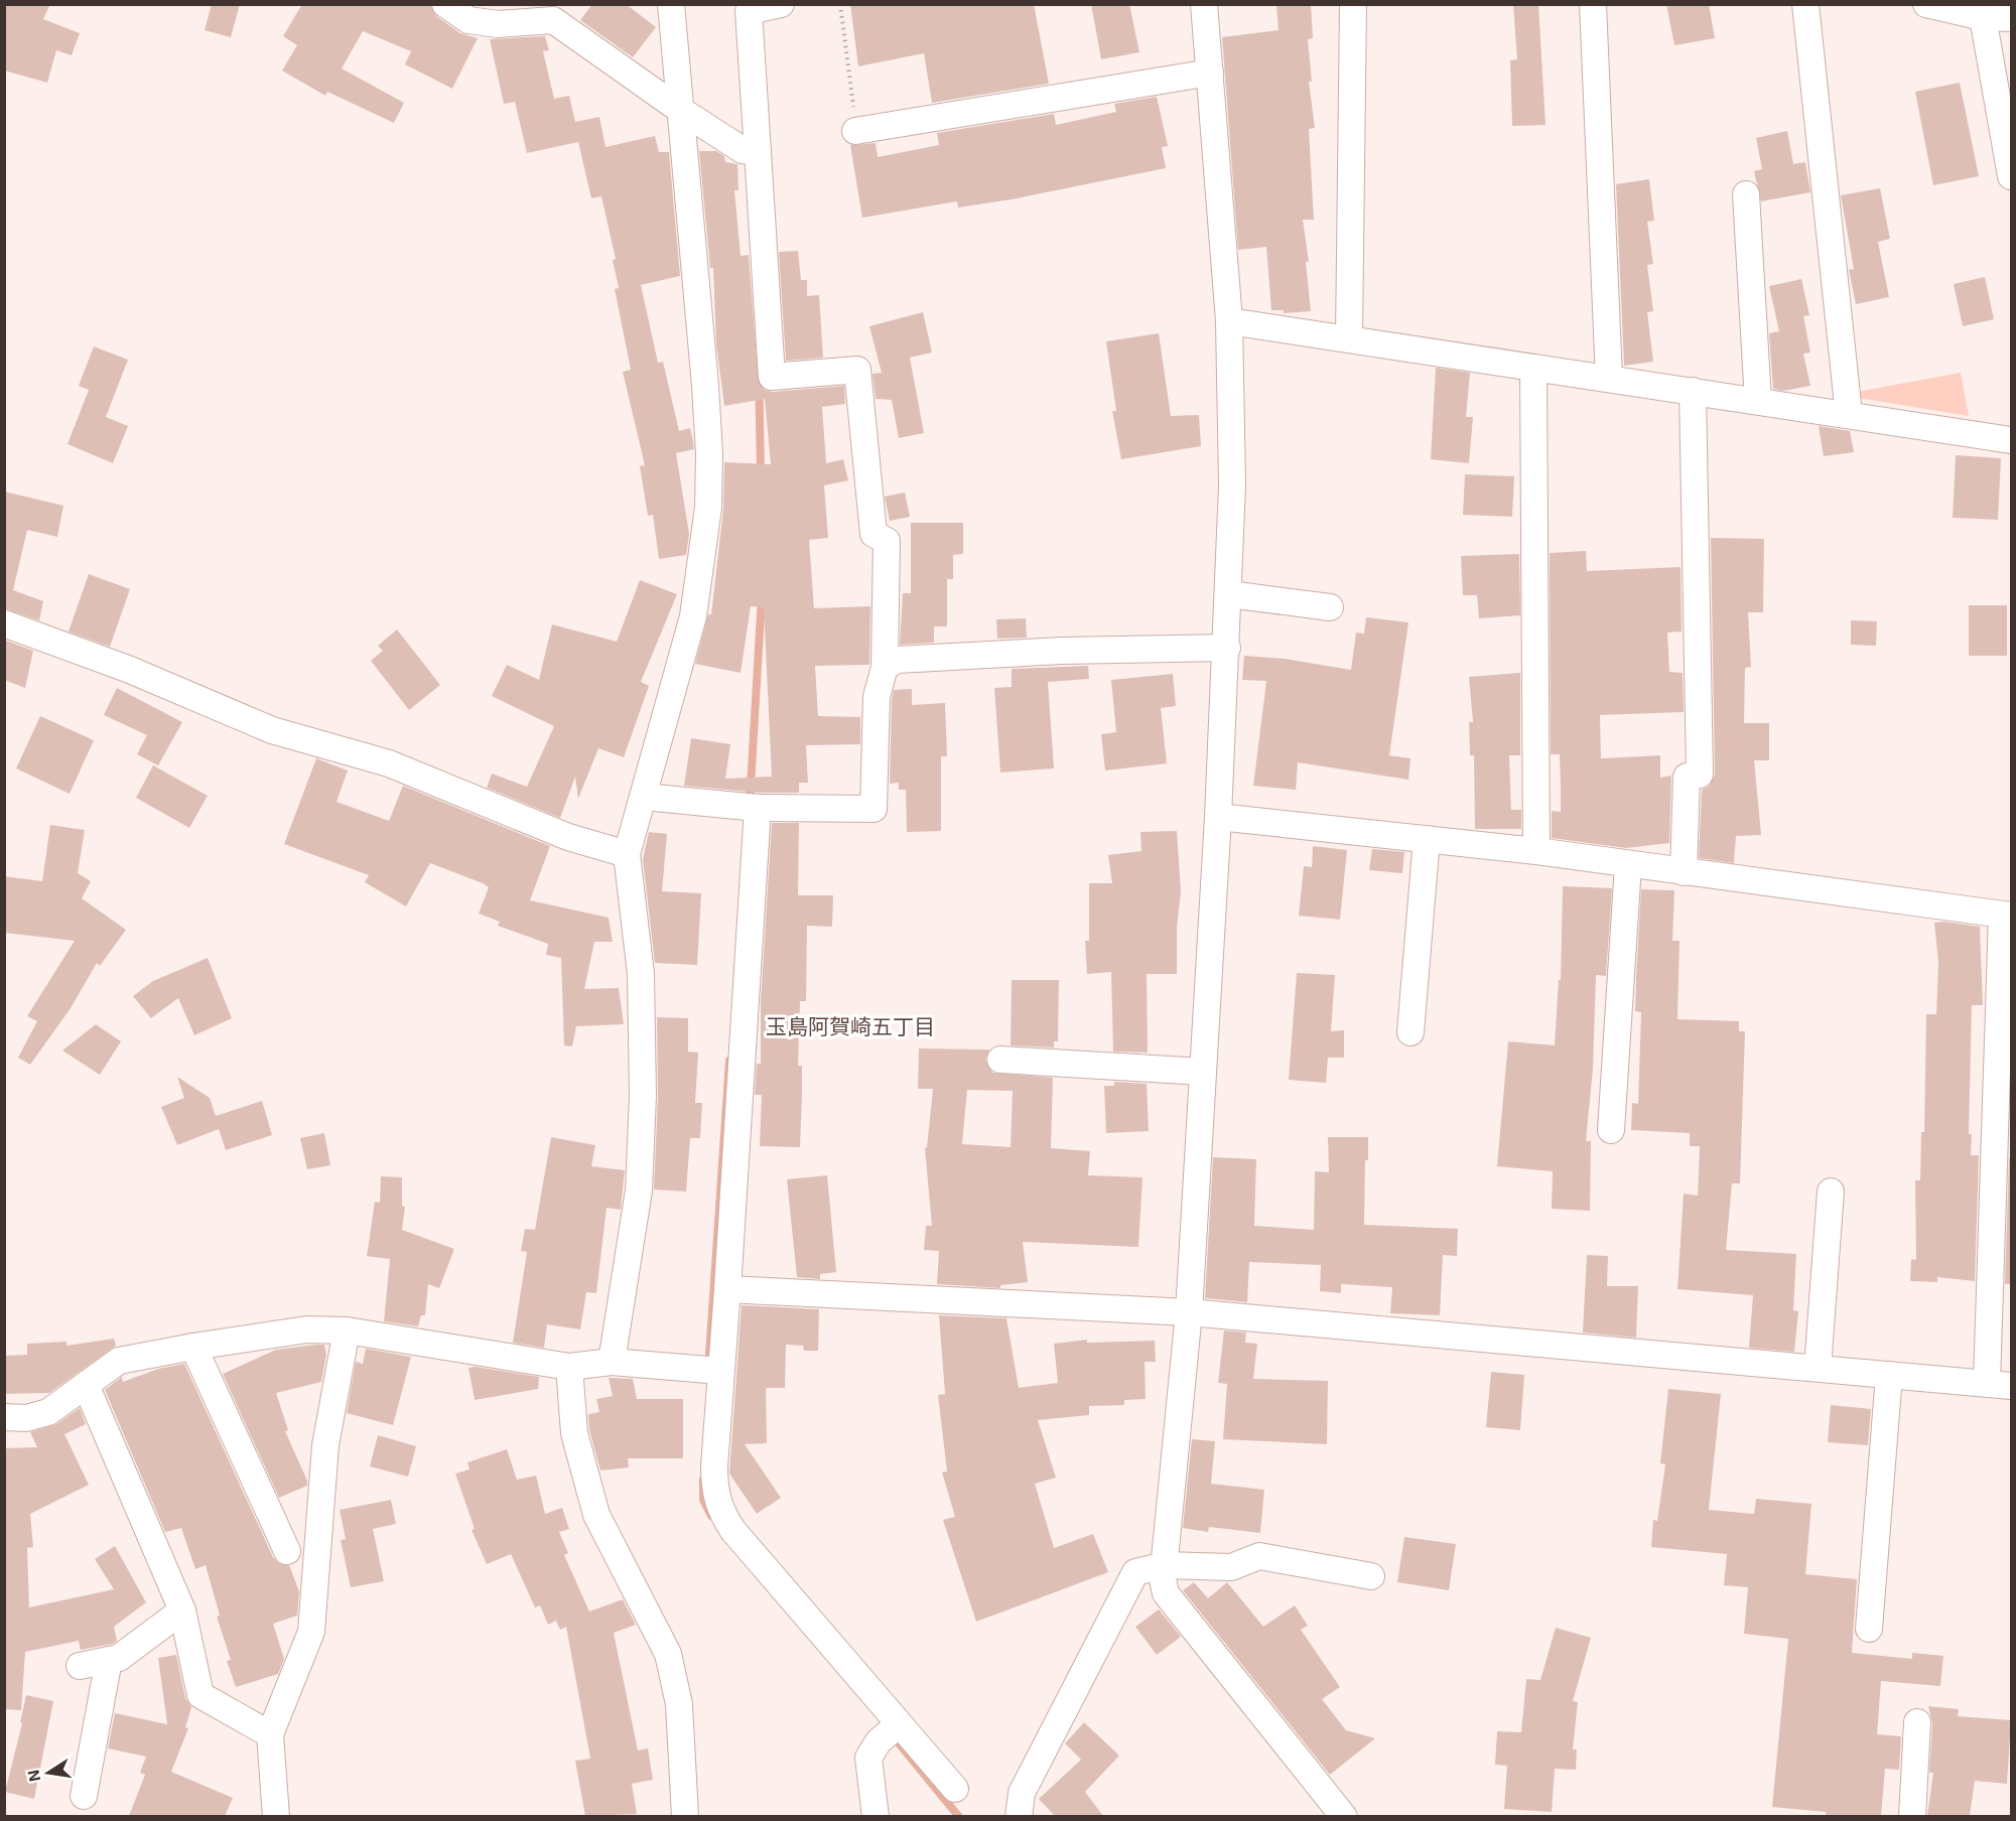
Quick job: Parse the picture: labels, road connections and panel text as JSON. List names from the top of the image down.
{
  "districts": ["玉島阿賀崎五丁目"],
  "north": "left"
}
